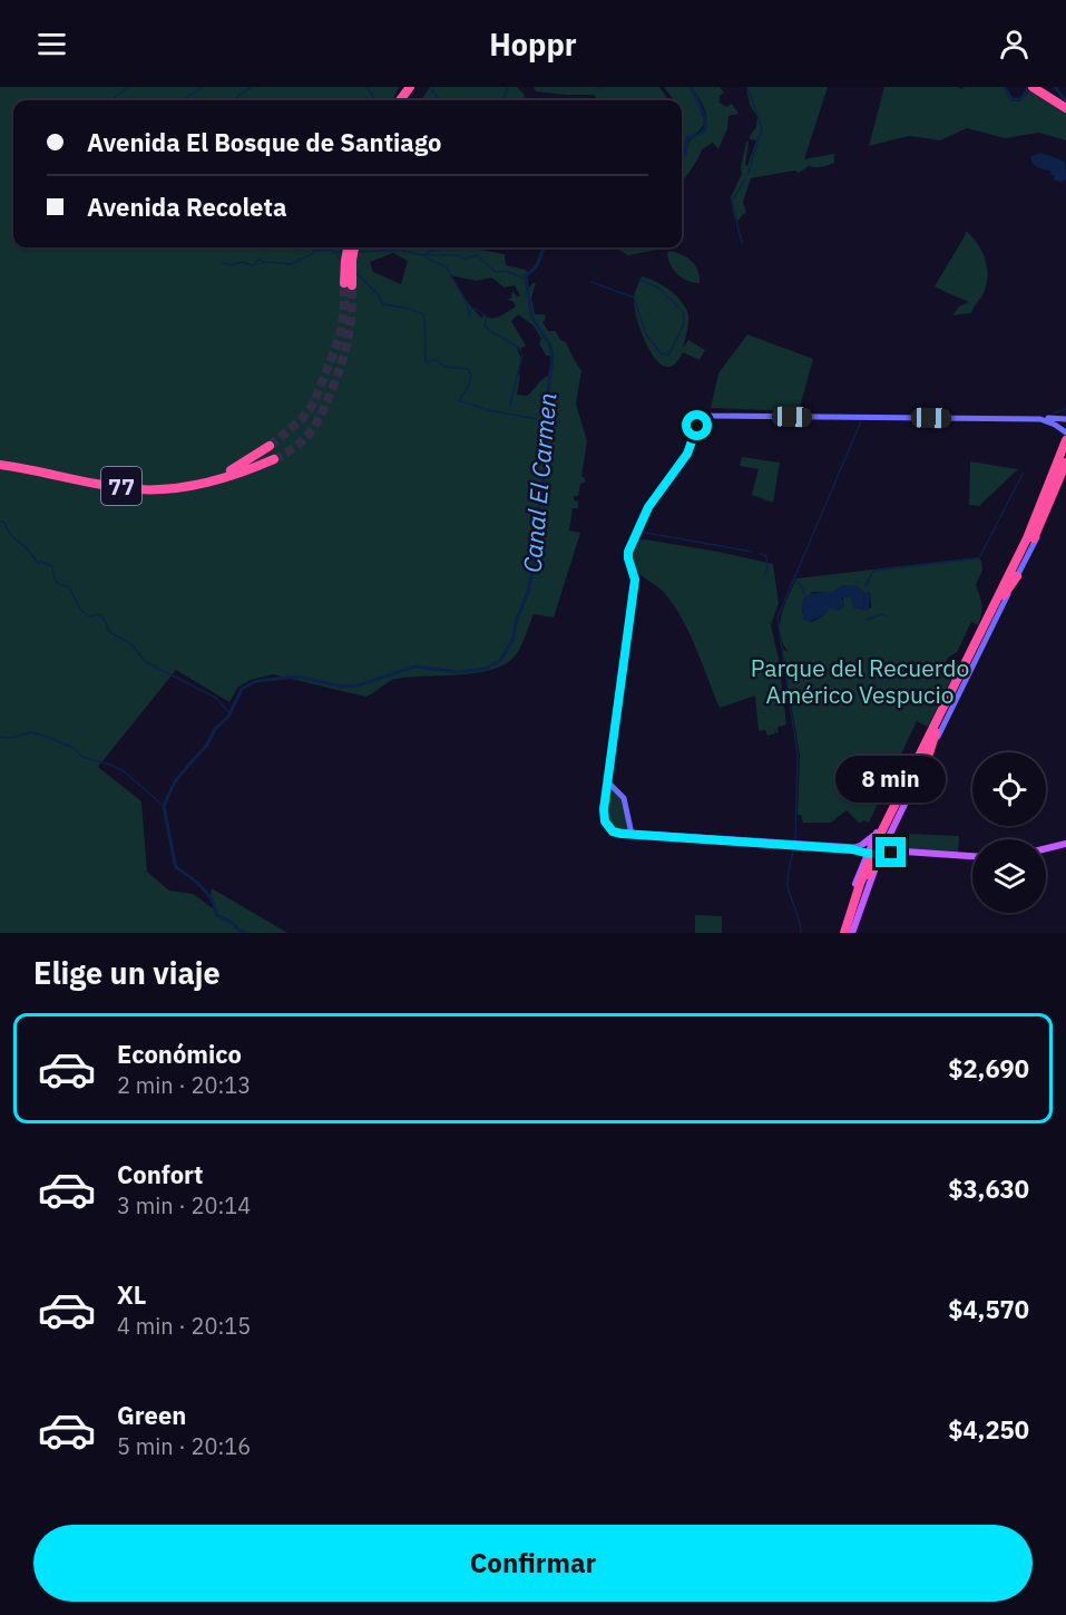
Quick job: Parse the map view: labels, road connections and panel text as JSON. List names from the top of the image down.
{
  "streets": {
    "highway": ["77"]
  },
  "water": ["Canal El Carmen"],
  "parks": ["Parque del Recuerdo Américo Vespucio"],
  "page": {
    "header": "Hoppr",
    "banner": ["Avenida El Bosque de Santiago", "Avenida Recoleta"],
    "bubble": "8 min",
    "heading": "Elige un viaje",
    "list": [
      {
        "name": "Económico",
        "note": "2 min · 20:13",
        "value": "$2,690"
      },
      {
        "name": "Confort",
        "note": "3 min · 20:14",
        "value": "$3,630"
      },
      {
        "name": "XL",
        "note": "4 min · 20:15",
        "value": "$4,570"
      },
      {
        "name": "Green",
        "note": "5 min · 20:16",
        "value": "$4,250"
      }
    ],
    "buttons": "Confirmar"
  }
}
